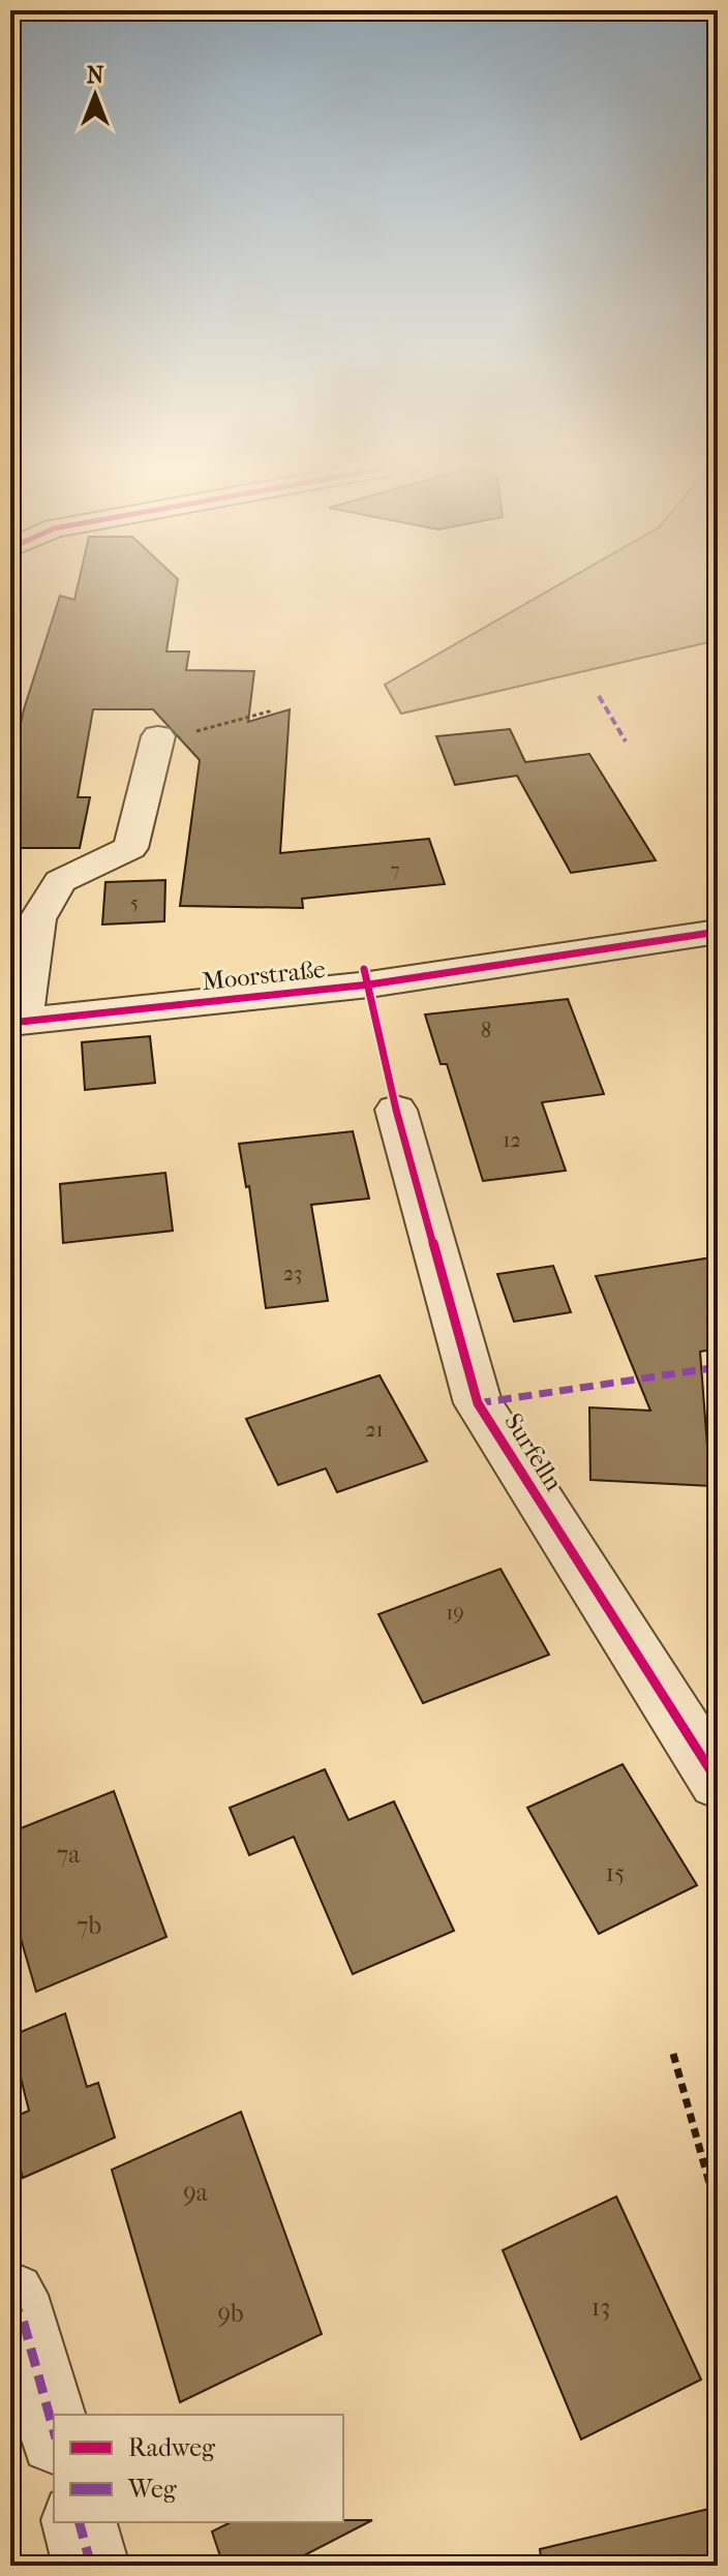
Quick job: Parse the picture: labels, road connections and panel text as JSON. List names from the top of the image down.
{
  "streets": {
    "street": ["Moorstraße", "Surfelln"]
  },
  "house_numbers": [
    "7",
    "5",
    "8",
    "12",
    "23",
    "21",
    "19",
    "7a",
    "15",
    "7b",
    "9a",
    "13",
    "9b"
  ],
  "legend": ["Radweg", "Weg"],
  "north": "top"
}
